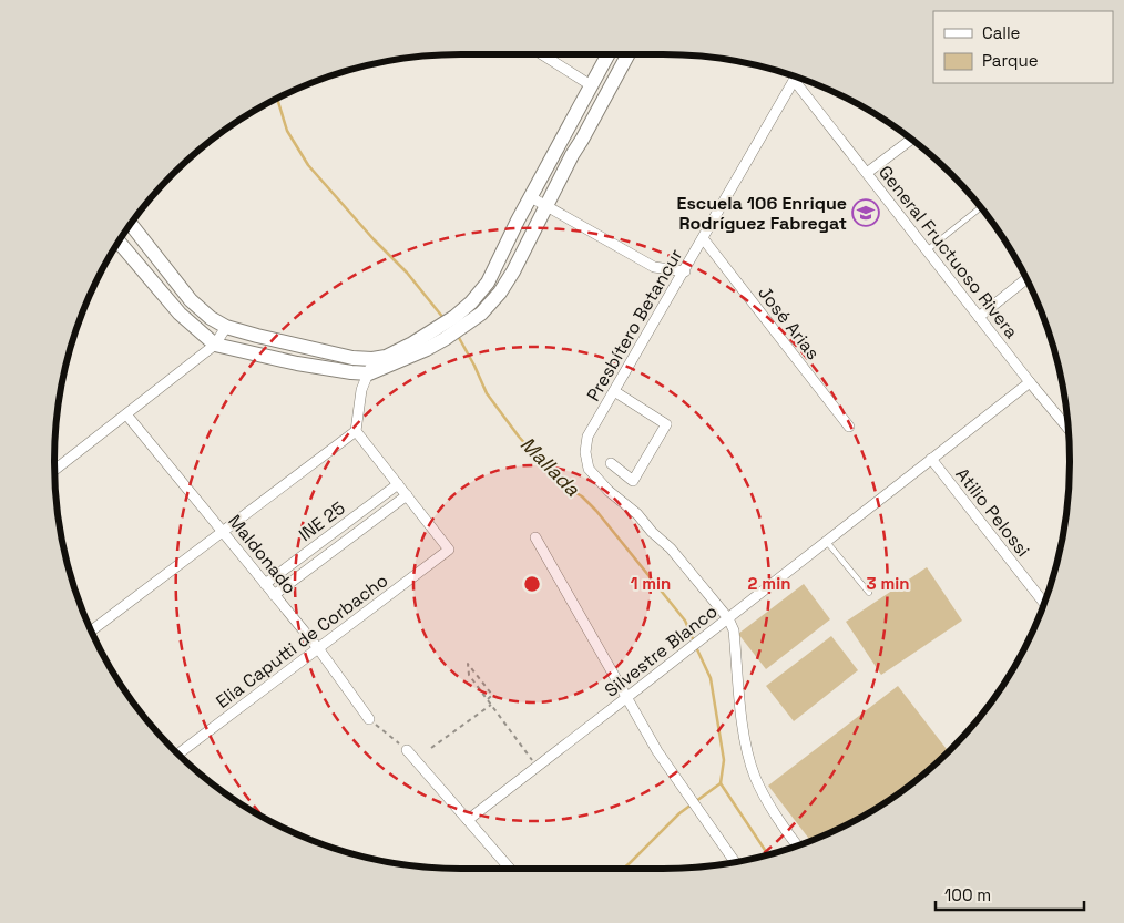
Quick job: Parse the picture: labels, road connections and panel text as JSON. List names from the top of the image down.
{
  "streets": {
    "street": [
      "General Fructuoso Rivera",
      "José Arias",
      "Presbítero Betancur",
      "Atilio Pelossi",
      "INE 25",
      "Maldonado",
      "Elia Caputti de Corbacho",
      "Silvestre Blanco"
    ]
  },
  "crossings": [
    ["General Fructuoso Rivera", "Presbítero Betancur"],
    ["General Fructuoso Rivera", "Silvestre Blanco"],
    ["José Arias", "Presbítero Betancur"],
    ["Presbítero Betancur", "Silvestre Blanco"],
    ["Atilio Pelossi", "Silvestre Blanco"],
    ["INE 25", "Maldonado"],
    ["INE 25", "Elia Caputti de Corbacho"],
    ["Maldonado", "Elia Caputti de Corbacho"]
  ],
  "water": ["Mallada"],
  "places": {
    "school or university": ["Escuela 106 Enrique Rodríguez Fabregat"]
  },
  "legend": ["Calle", "Parque"],
  "scale_bar": "100 m",
  "rings": ["1 min", "2 min", "3 min"]
}
